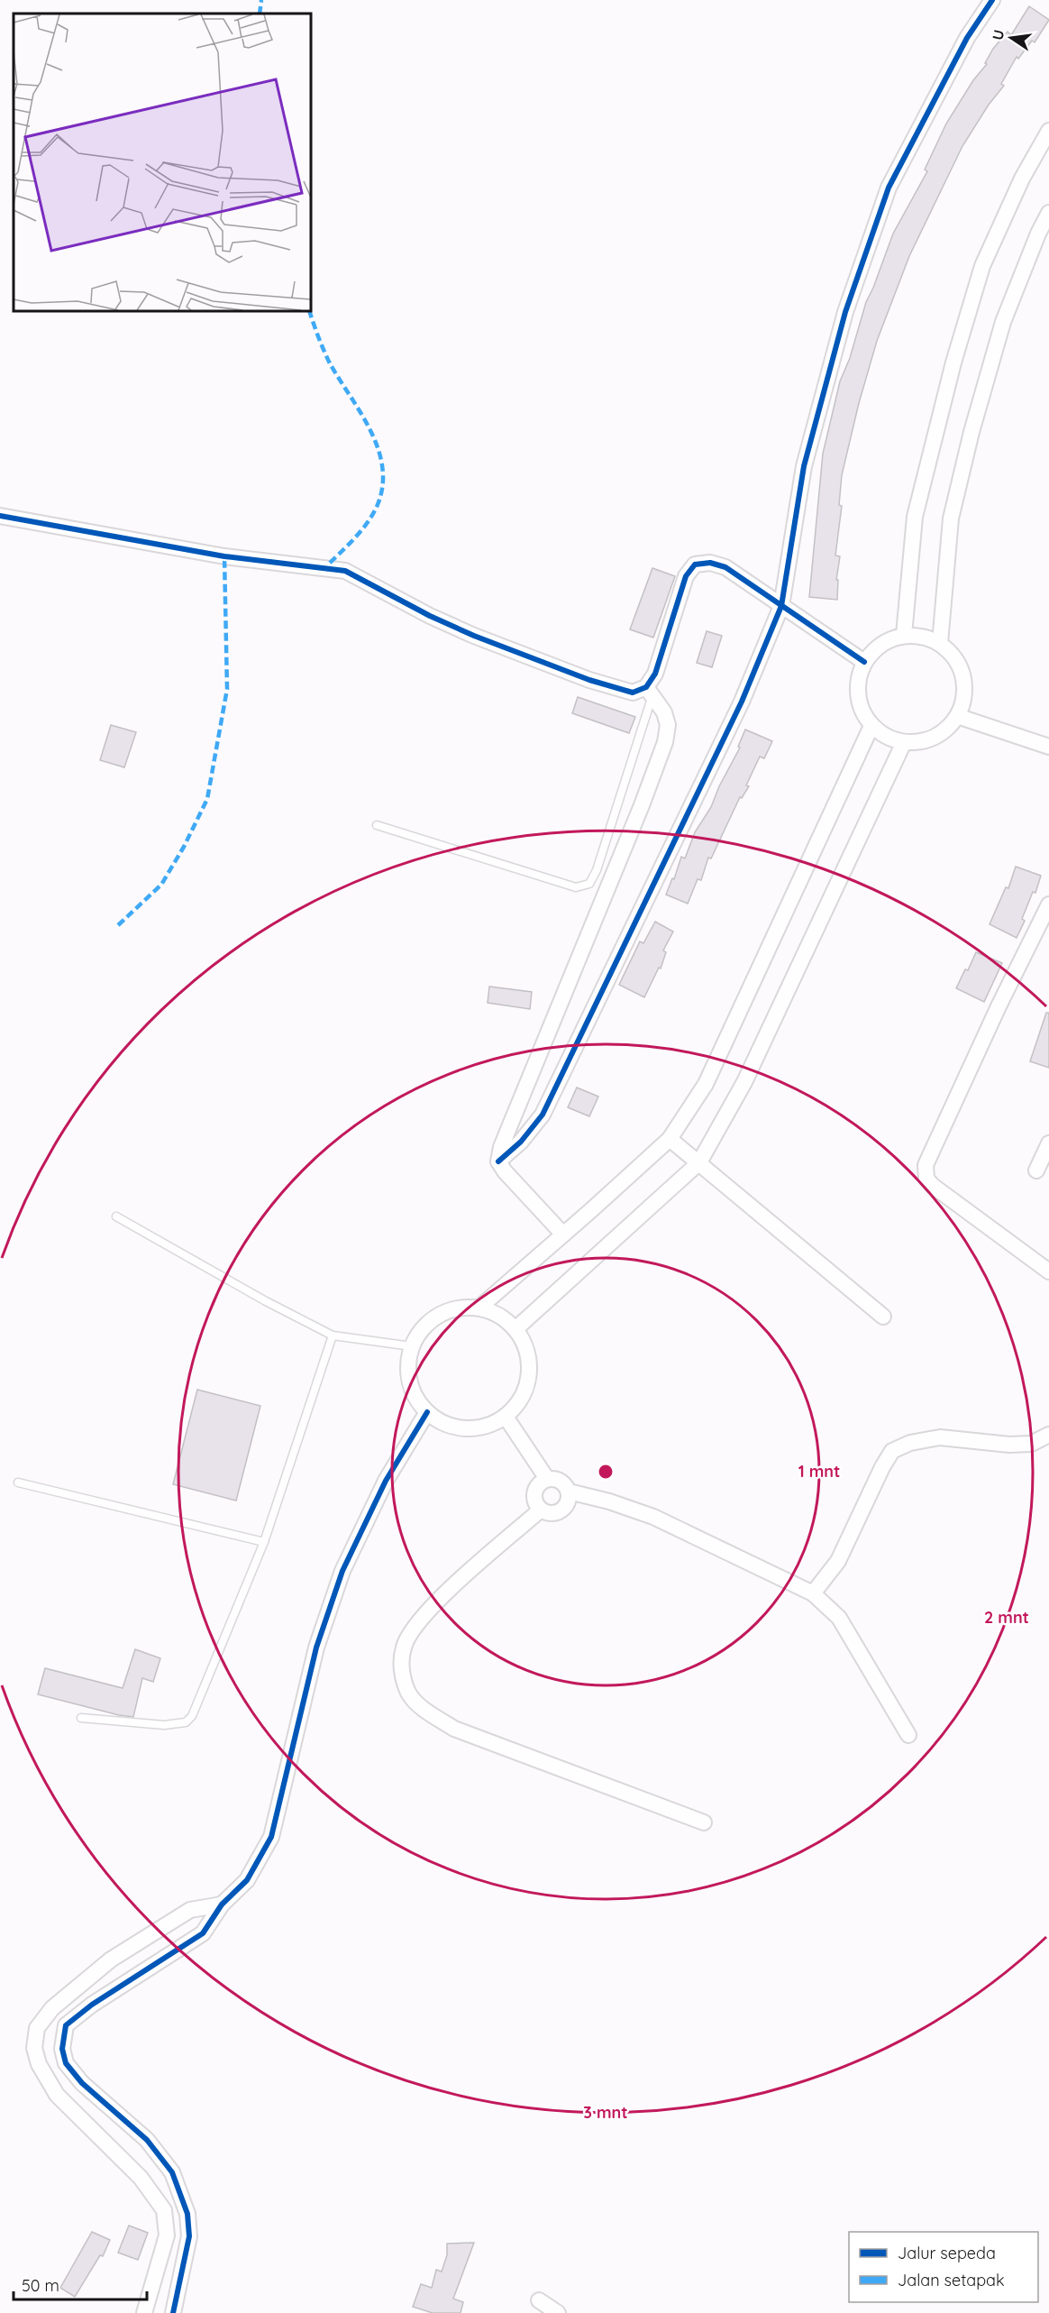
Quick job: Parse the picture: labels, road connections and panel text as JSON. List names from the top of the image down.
{
  "legend": ["Jalur sepeda", "Jalan setapak"],
  "scale_bar": "50 m",
  "north": "left",
  "rings": ["1 mnt", "2 mnt", "3 mnt"]
}
